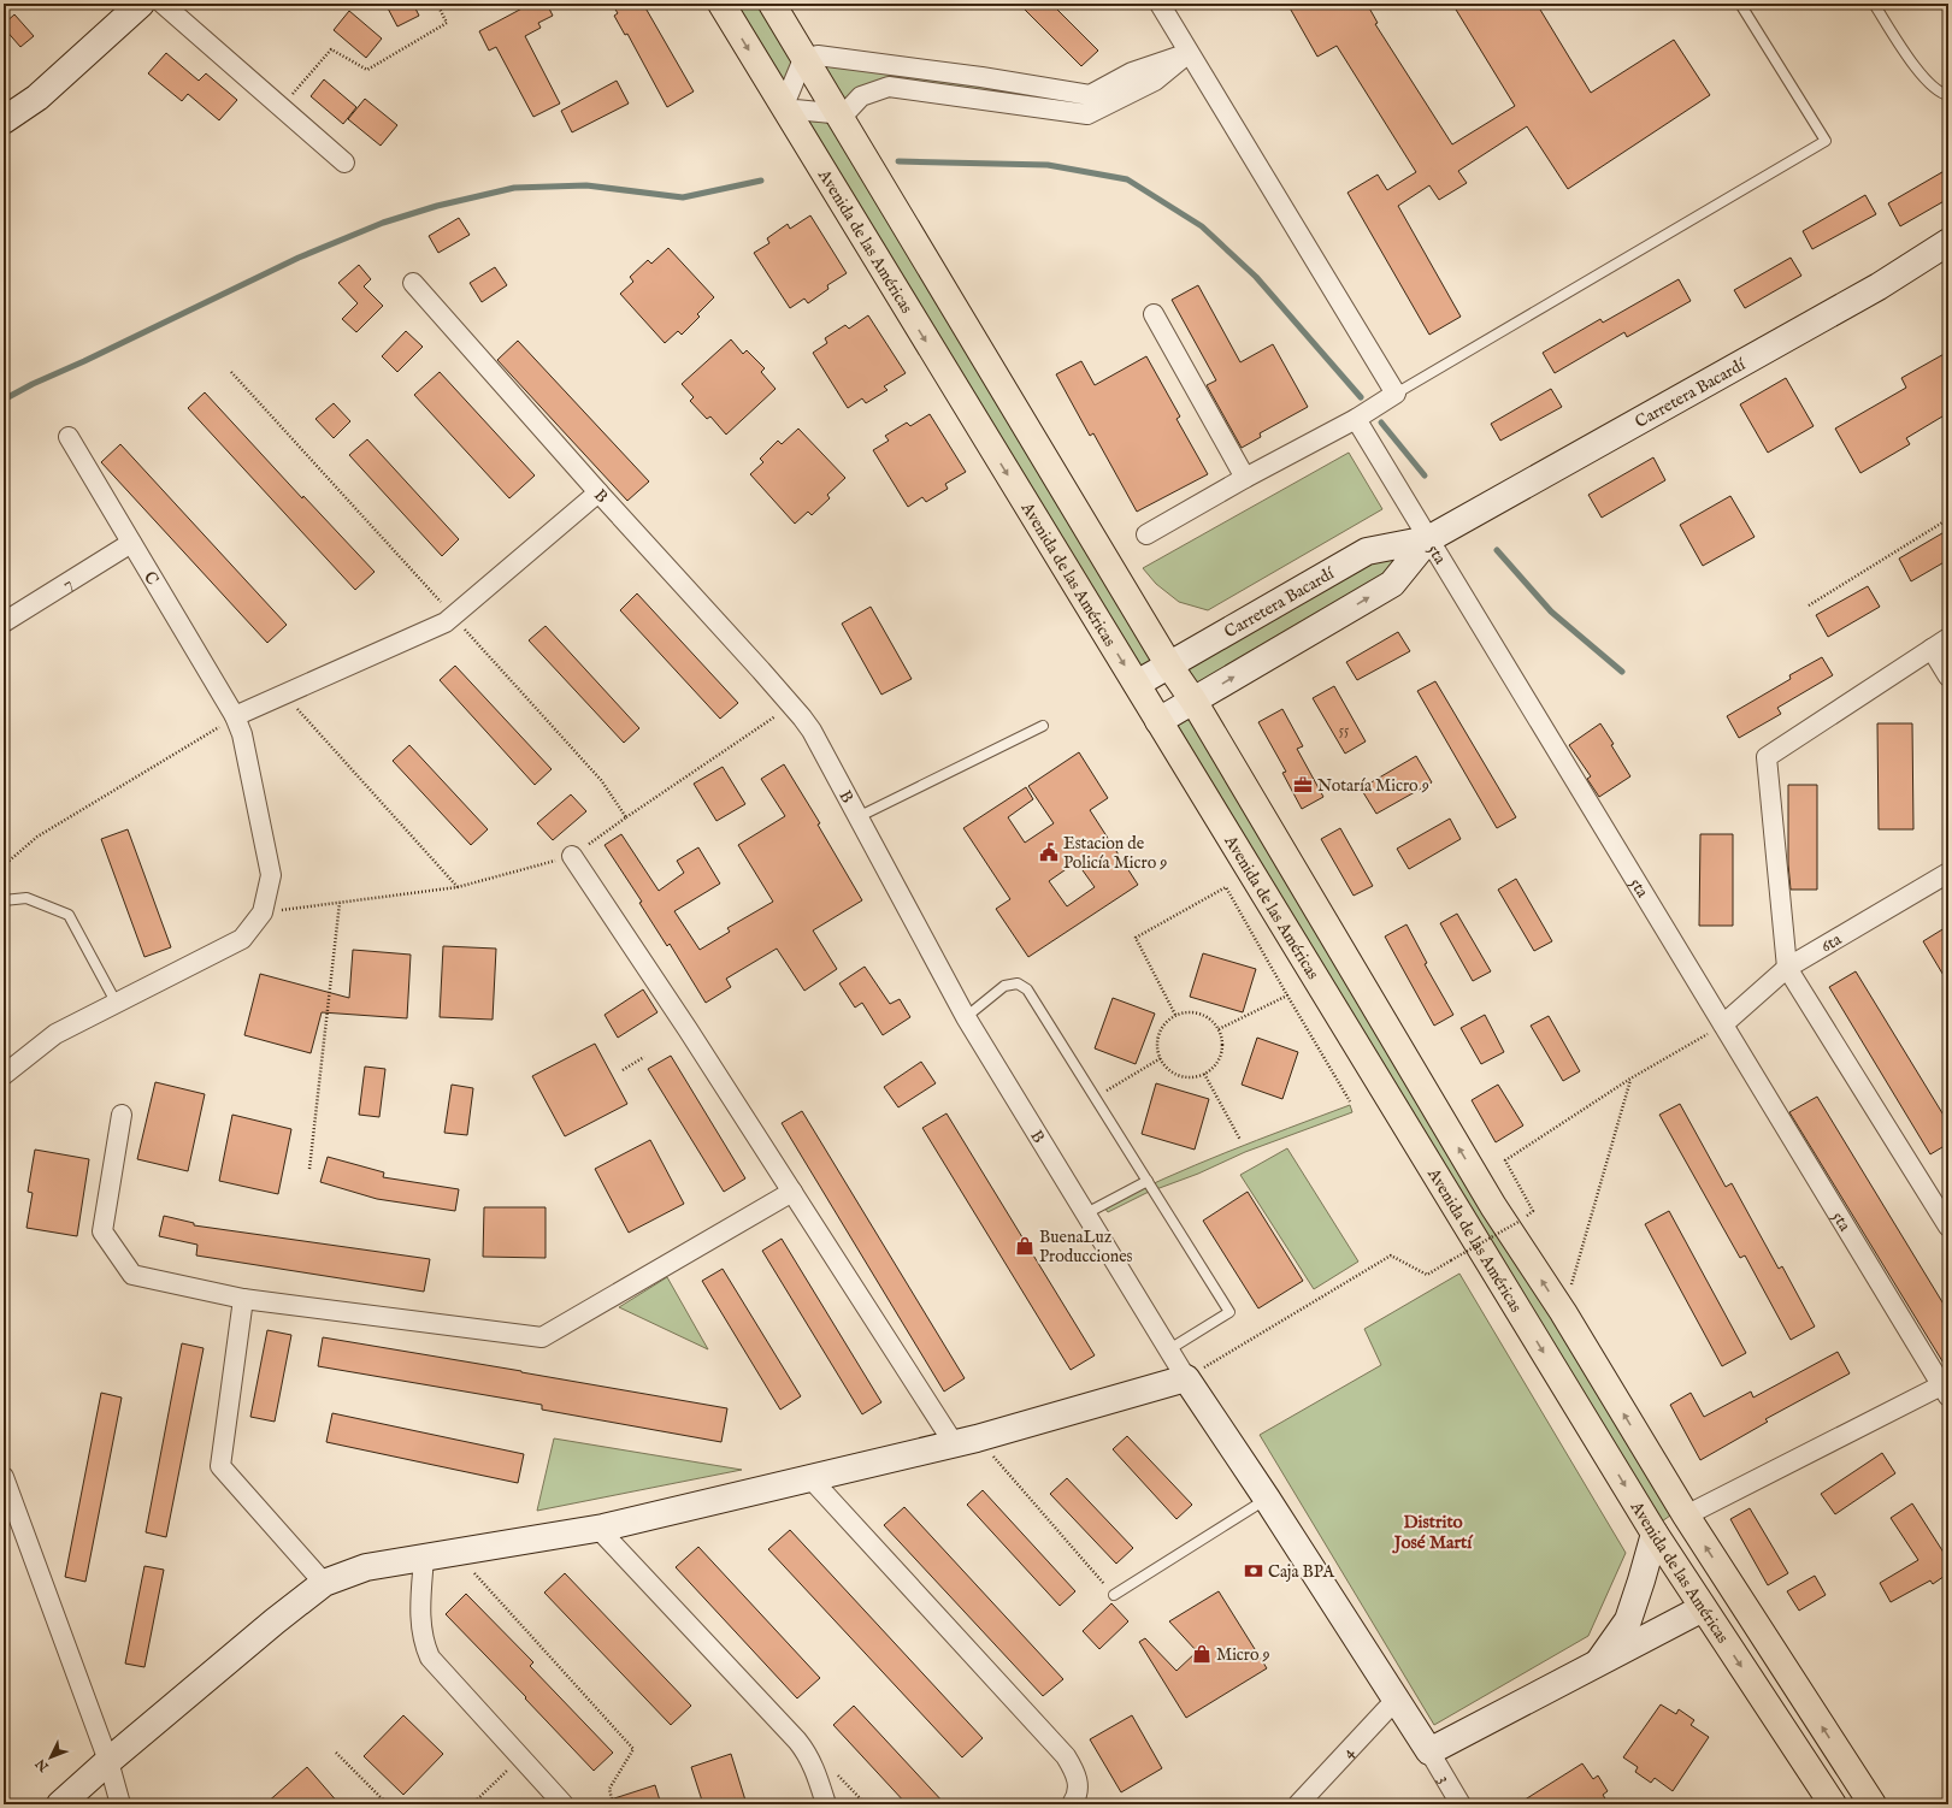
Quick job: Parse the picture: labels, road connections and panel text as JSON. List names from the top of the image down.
{
  "streets": {
    "main road": ["Avenida de las Américas"],
    "street": [
      "Carretera Bacardí",
      "B",
      "5ta",
      "C",
      "7",
      "6ta",
      "4",
      "3"
    ]
  },
  "crossings": [
    ["Avenida de las Américas", "Carretera Bacardí"],
    ["Carretera Bacardí", "5ta"],
    ["5ta", "6ta"],
    ["C", "7"]
  ],
  "districts": ["Distrito José Martí"],
  "places": {
    "office": ["Notaría Micro 9"],
    "public building": ["Estacion de Policía Micro 9"],
    "shop": ["BuenaLuz Producciones", "Micro 9"],
    "bank": ["Caja BPA"]
  },
  "house_numbers": ["55"],
  "north": "bottom left"
}
